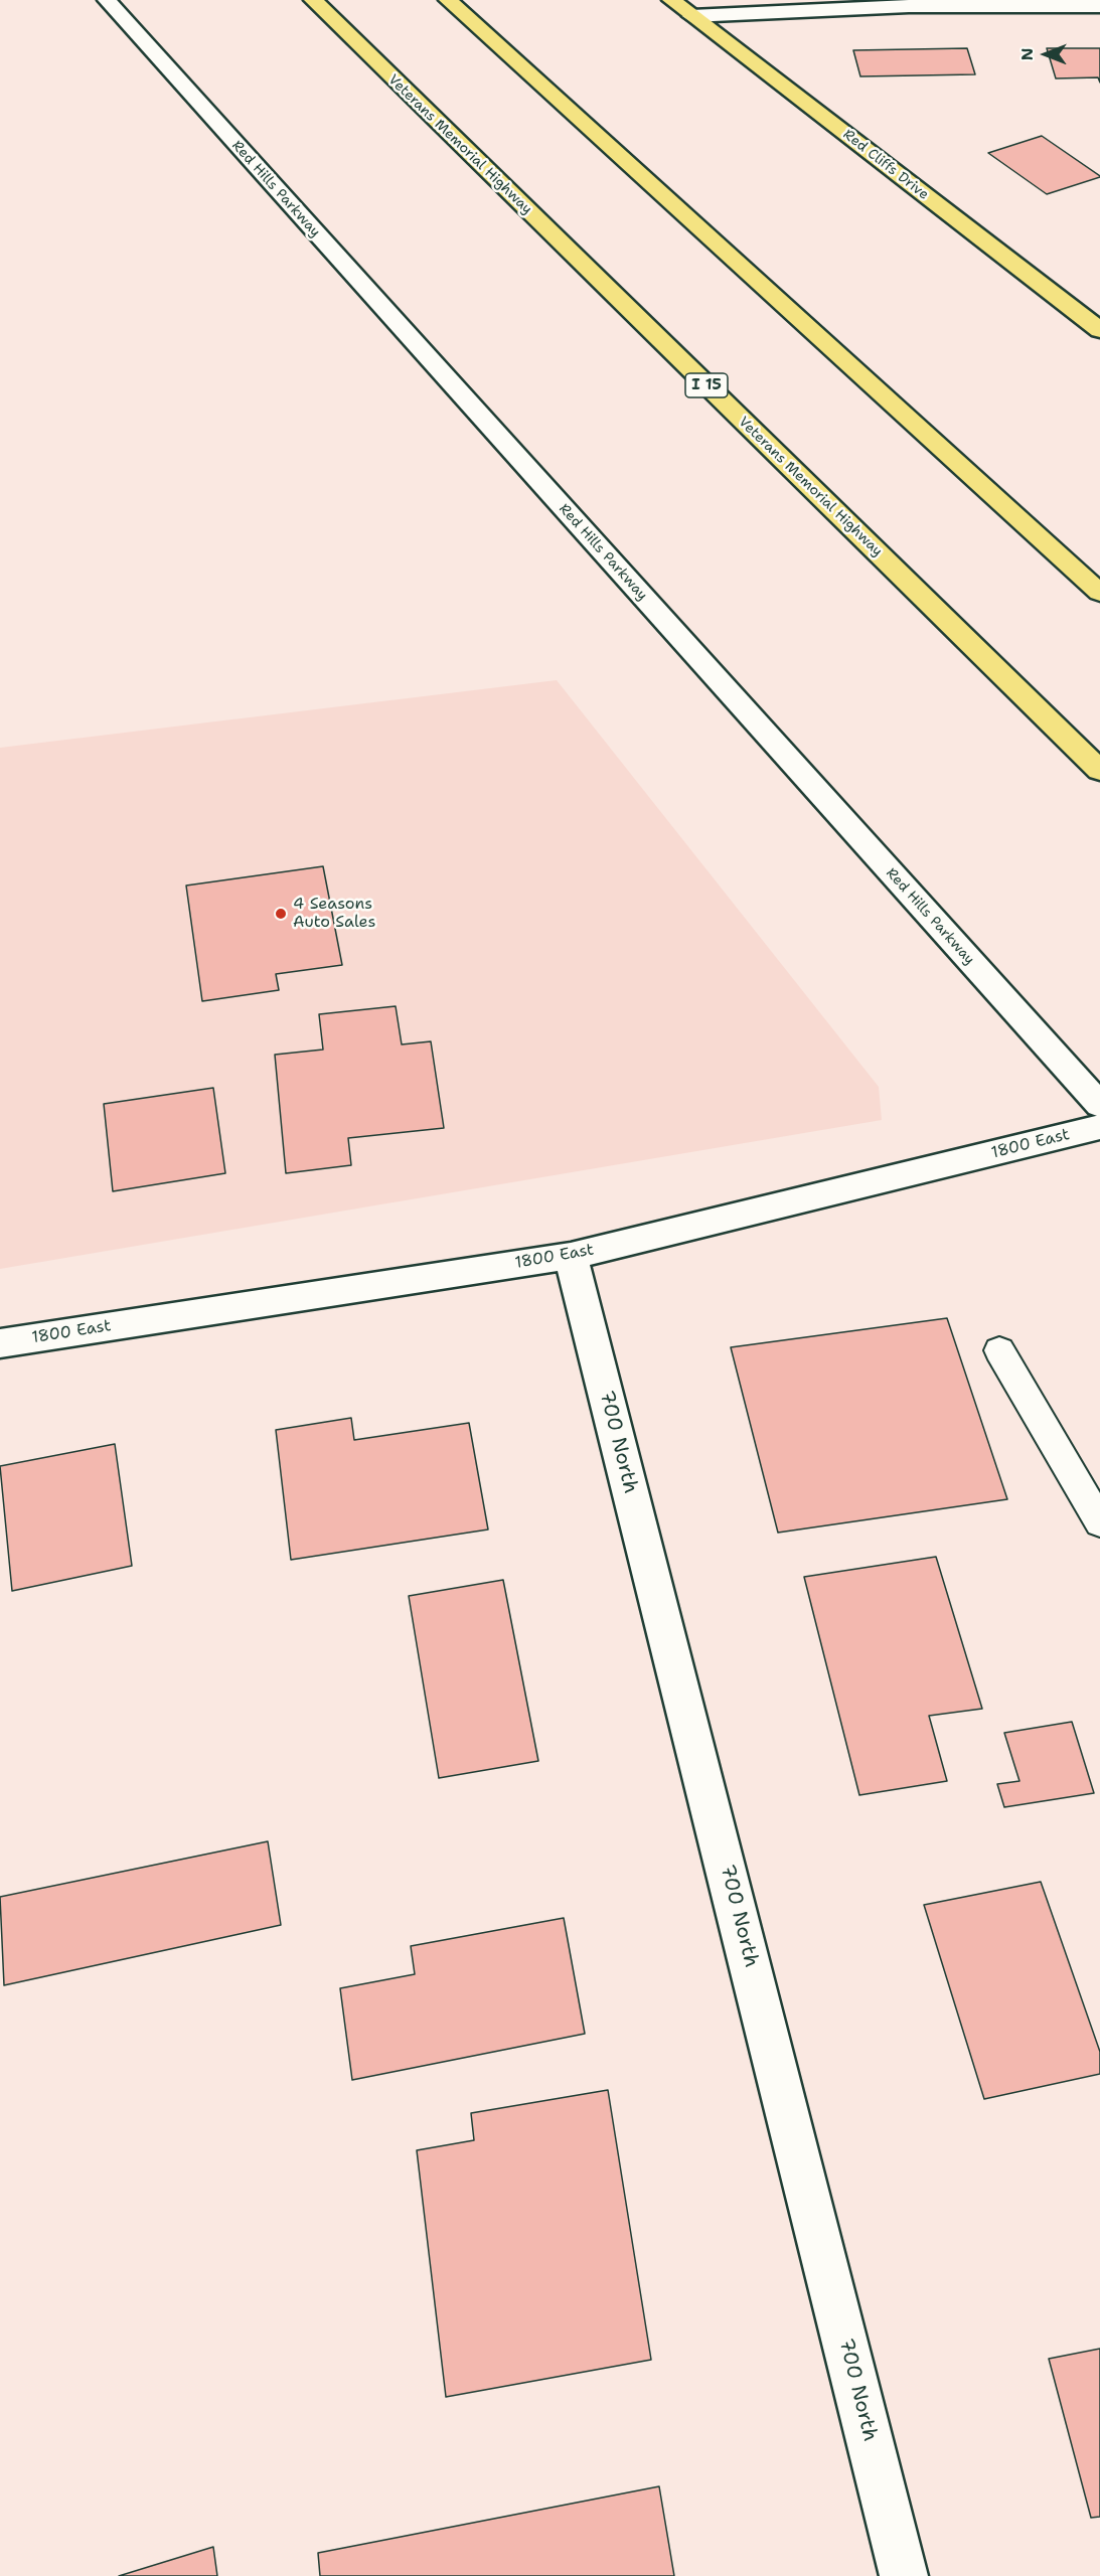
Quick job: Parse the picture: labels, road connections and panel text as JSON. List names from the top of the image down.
{
  "streets": {
    "main road": ["Veterans Memorial Highway", "Red Cliffs Drive", "I 15"],
    "street": ["Red Hills Parkway", "1800 East", "700 North"]
  },
  "crossings": [
    ["1800 East", "700 North"]
  ],
  "places": ["4 Seasons Auto Sales"],
  "north": "left"
}
